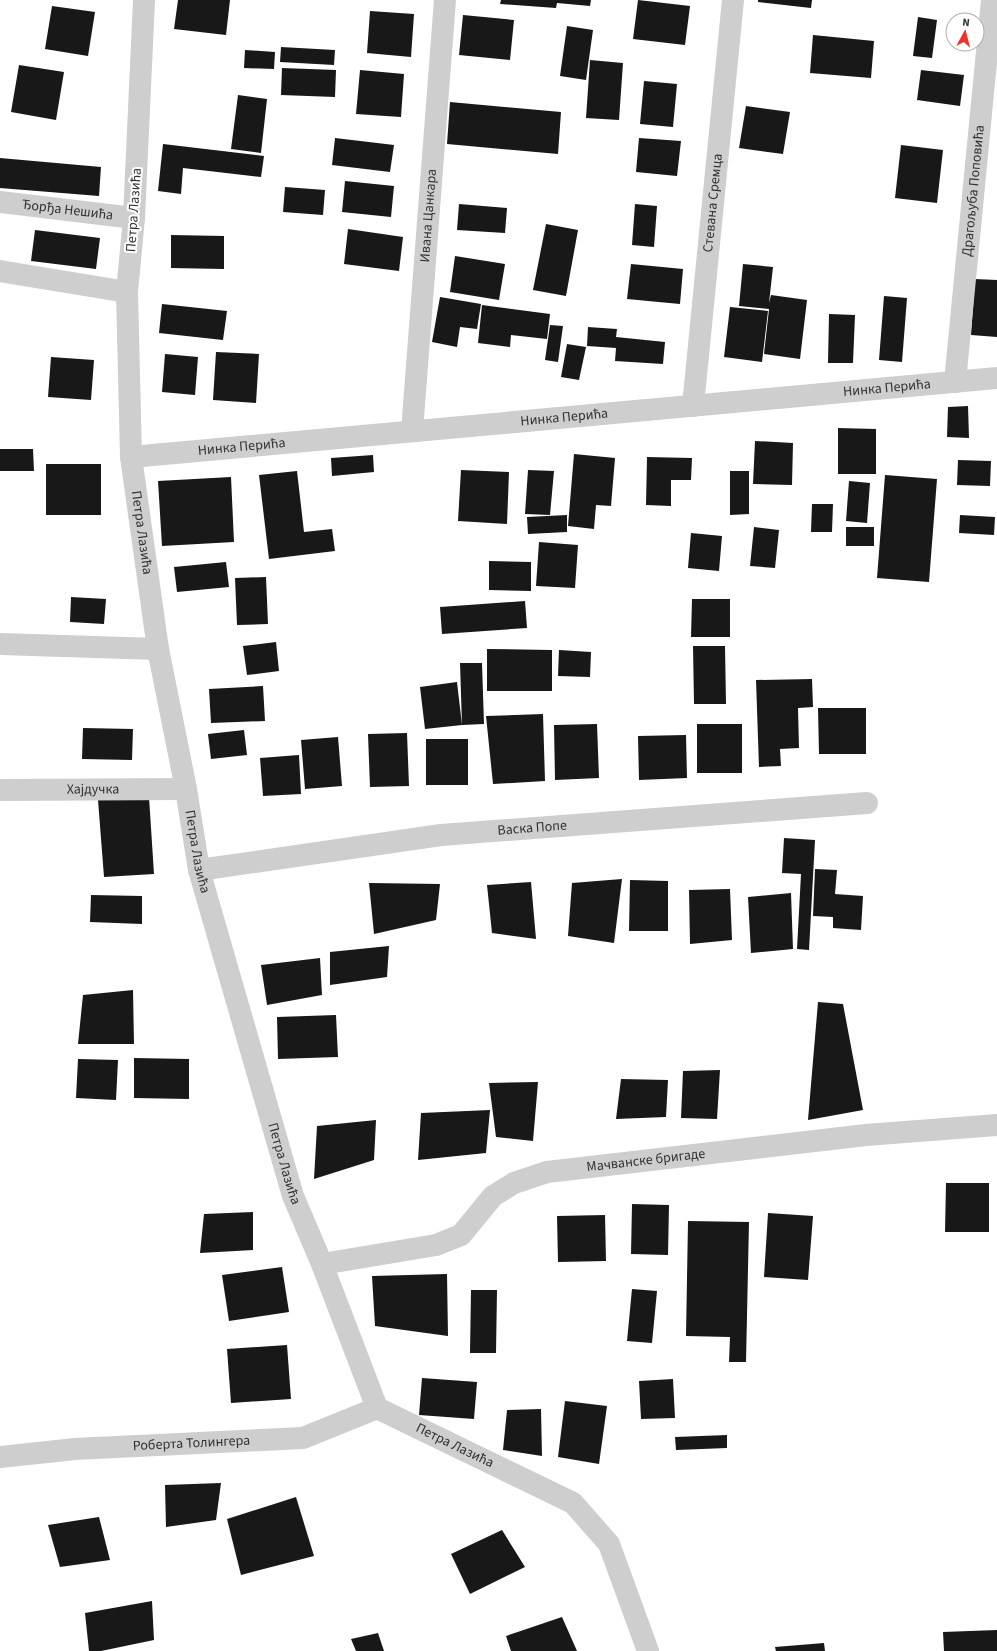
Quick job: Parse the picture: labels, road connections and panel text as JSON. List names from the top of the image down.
{
  "streets": {
    "street": [
      "Драгољуба Поповића",
      "Стевана Сремца",
      "Ђорђа Нешића",
      "Петра Лазића",
      "Ивана Цанкара",
      "Нинка Перића",
      "Хајдучка",
      "Васка Попе",
      "Мачванске бригаде",
      "Роберта Толингера"
    ]
  },
  "crossings": [
    ["Драгољуба Поповића", "Нинка Перића"],
    ["Стевана Сремца", "Нинка Перића"],
    ["Ђорђа Нешића", "Петра Лазића"],
    ["Петра Лазића", "Нинка Перића"],
    ["Петра Лазића", "Хајдучка"],
    ["Петра Лазића", "Васка Попе"],
    ["Петра Лазића", "Мачванске бригаде"],
    ["Петра Лазића", "Роберта Толингера"],
    ["Ивана Цанкара", "Нинка Перића"]
  ],
  "north": "top"
}
